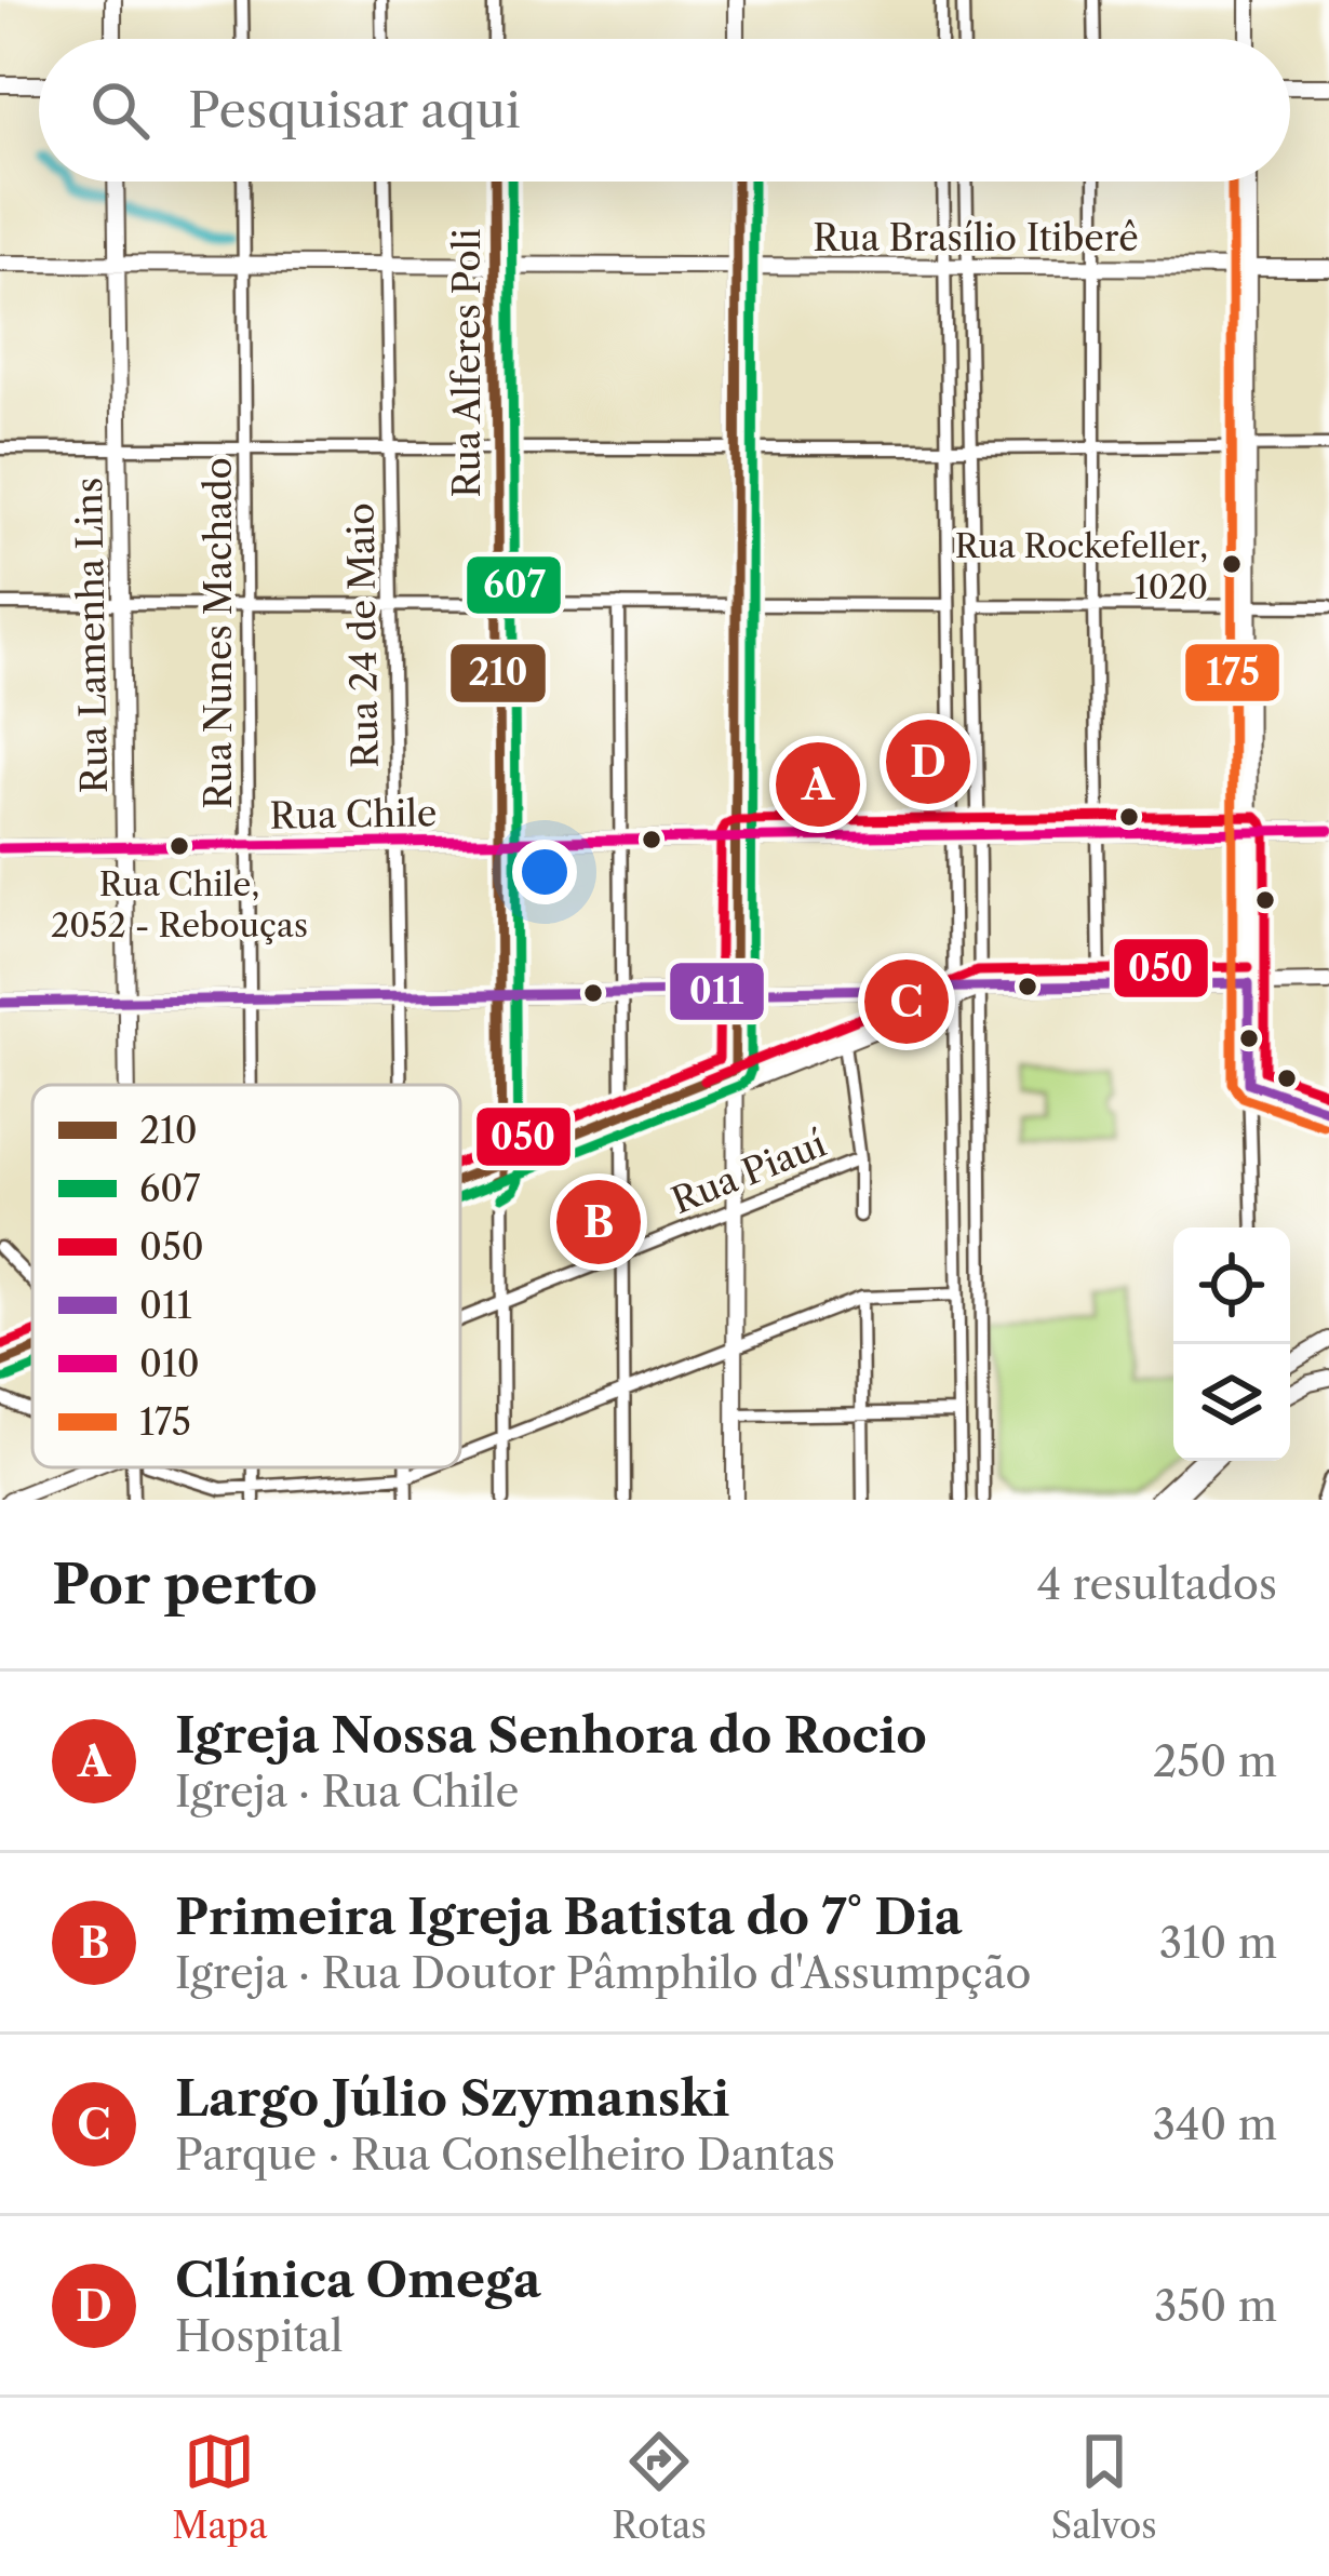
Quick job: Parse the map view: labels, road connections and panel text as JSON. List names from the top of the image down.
{
  "streets": {
    "main road": [
      "Rua Brasílio Itiberê",
      "Rua Lamenha Lins",
      "Rua Chile",
      "Rua Piauí"
    ],
    "street": ["Rua Alferes Poli", "Rua Nunes Machado", "Rua 24 de Maio"]
  },
  "crossings": [
    ["Rua Brasílio Itiberê", "Rua Alferes Poli"],
    ["Rua Brasílio Itiberê", "Rua Nunes Machado"],
    ["Rua Brasílio Itiberê", "Rua Lamenha Lins"],
    ["Rua Brasílio Itiberê", "Rua 24 de Maio"],
    ["Rua Alferes Poli", "Rua Chile"],
    ["Rua Alferes Poli", "Rua Piauí"],
    ["Rua Nunes Machado", "Rua Chile"],
    ["Rua Lamenha Lins", "Rua Chile"],
    ["Rua 24 de Maio", "Rua Chile"]
  ],
  "places": ["Rua Rockefeller, 1020", "Rua Chile, 2052 - Rebouças"],
  "lines": [
    "transit line 210",
    "transit line 607",
    "transit line 175",
    "transit line 050",
    "transit line 010",
    "transit line 011"
  ],
  "legend": [
    "210",
    "607",
    "050",
    "011",
    "010",
    "175"
  ],
  "page": {
    "search": "Pesquisar aqui",
    "pins": [
      "D",
      "A",
      "C",
      "B"
    ],
    "heading": ["Por perto", "4 resultados"],
    "list": [
      {
        "mark": "A",
        "name": "Igreja Nossa Senhora do Rocio",
        "note": "Igreja · Rua Chile",
        "value": "250 m"
      },
      {
        "mark": "B",
        "name": "Primeira Igreja Batista do 7° Dia",
        "note": "Igreja · Rua Doutor Pâmphilo d'Assumpção",
        "value": "310 m"
      },
      {
        "mark": "C",
        "name": "Largo Júlio Szymanski",
        "note": "Parque · Rua Conselheiro Dantas",
        "value": "340 m"
      },
      {
        "mark": "D",
        "name": "Clínica Omega",
        "note": "Hospital",
        "value": "350 m"
      }
    ],
    "nav": ["Mapa", "Rotas", "Salvos"]
  }
}
